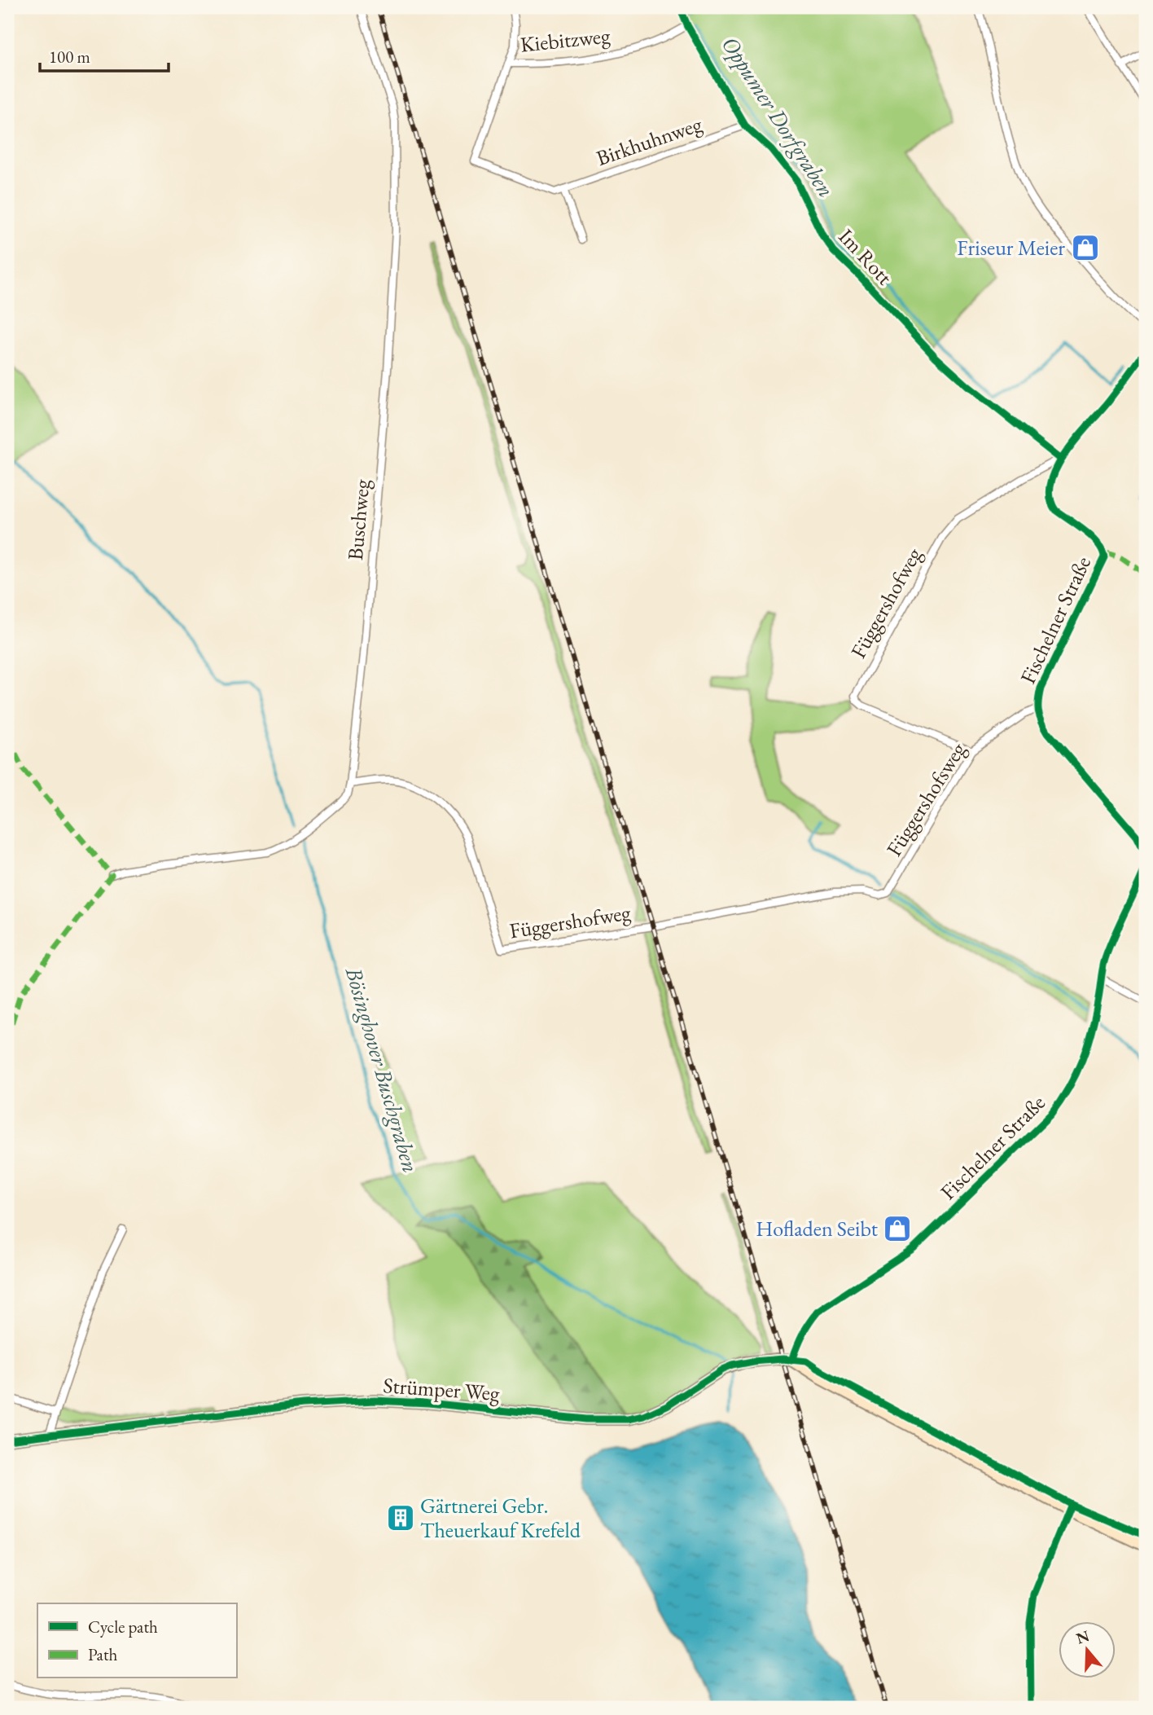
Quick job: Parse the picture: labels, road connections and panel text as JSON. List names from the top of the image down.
{
  "streets": {
    "street": [
      "Kiebitzweg",
      "Birkhuhnweg",
      "Im Rott",
      "Buschweg",
      "Függershofweg",
      "Fischelner Straße",
      "Függershofsweg",
      "Strümper Weg"
    ]
  },
  "crossings": [
    ["Kiebitzweg", "Birkhuhnweg"],
    ["Kiebitzweg", "Im Rott"],
    ["Birkhuhnweg", "Im Rott"],
    ["Im Rott", "Függershofweg"],
    ["Im Rott", "Fischelner Straße"],
    ["Buschweg", "Függershofweg"],
    ["Függershofweg", "Fischelner Straße"],
    ["Függershofweg", "Függershofsweg"],
    ["Fischelner Straße", "Függershofsweg"],
    ["Fischelner Straße", "Strümper Weg"]
  ],
  "water": ["Oppumer Dorfgraben", "Bösinghover Buschgraben"],
  "places": {
    "shop": ["Friseur Meier", "Hofladen Seibt"],
    "building": ["Gärtnerei Gebr. Theuerkauf Krefeld"]
  },
  "legend": ["Cycle path", "Path"],
  "scale_bar": "100 m",
  "north": "top"
}
